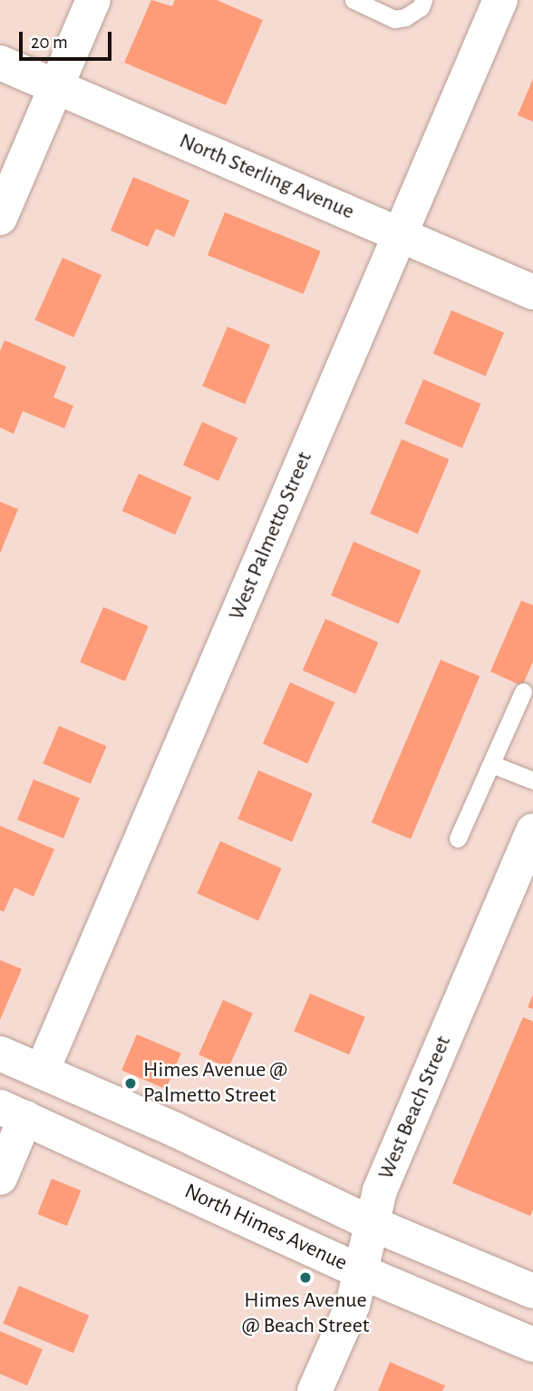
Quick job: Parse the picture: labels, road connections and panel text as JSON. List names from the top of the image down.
{
  "streets": {
    "street": [
      "North Sterling Avenue",
      "West Palmetto Street",
      "West Beach Street",
      "North Himes Avenue"
    ]
  },
  "crossings": [
    ["North Sterling Avenue", "West Palmetto Street"],
    ["West Beach Street", "North Himes Avenue"]
  ],
  "places": ["Himes Avenue @ Palmetto Street", "Himes Avenue @ Beach Street"],
  "scale_bar": "20 m"
}
